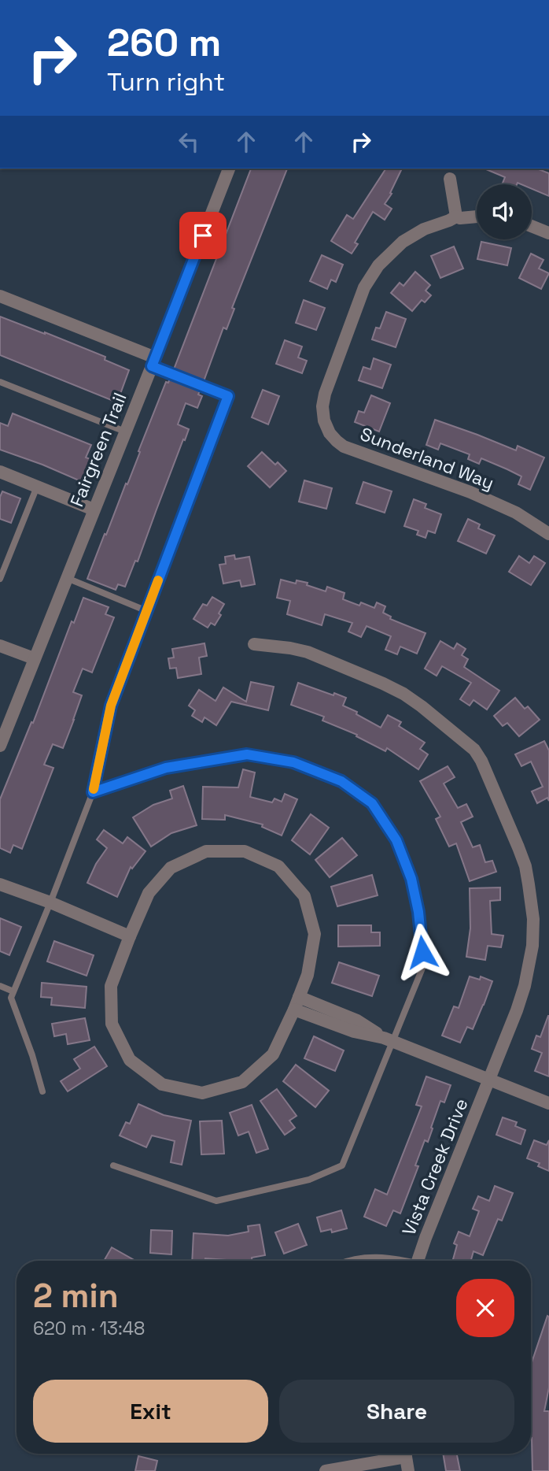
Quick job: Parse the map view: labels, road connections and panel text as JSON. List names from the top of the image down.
{
  "streets": {
    "street": ["Fairgreen Trail", "Sunderland Way", "Vista Creek Drive"]
  },
  "page": {
    "turn": ["260 m", "Turn right"],
    "heading": ["2 min", "620 m · 13:48"],
    "buttons": ["Exit", "Share"]
  }
}
